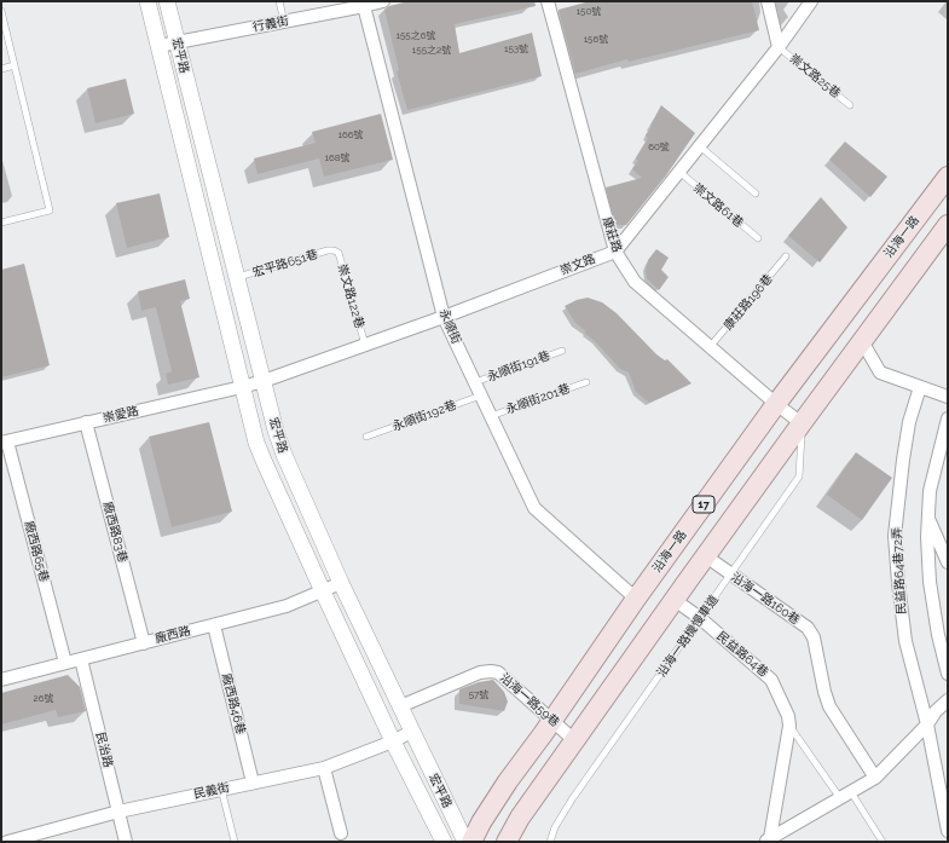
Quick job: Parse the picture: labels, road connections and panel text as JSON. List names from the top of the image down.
{
  "streets": {
    "main road": ["沿海一路", "17"],
    "street": [
      "行義街",
      "宏平路",
      "康莊路",
      "崇文路",
      "永順街",
      "崇愛路",
      "廠西路83巷",
      "廠西路65巷",
      "民益路64巷72弄",
      "沿海一路160巷",
      "廠西路",
      "民益路64巷",
      "沿海一路59巷",
      "廠西路46巷",
      "民治路",
      "民義街"
    ],
    "lane": [
      "崇文路25巷",
      "崇文路61巷",
      "宏平路651巷",
      "崇文路122巷",
      "康莊路196巷",
      "永順街191巷",
      "永順街201巷",
      "永順街192巷",
      "沿海一路機慢車道"
    ]
  },
  "crossings": [
    ["行義街", "宏平路"],
    ["行義街", "永順街"],
    ["宏平路", "宏平路651巷"],
    ["宏平路", "崇文路"],
    ["宏平路", "崇愛路"],
    ["宏平路", "廠西路"],
    ["宏平路", "沿海一路59巷"],
    ["宏平路", "民義街"],
    ["康莊路", "沿海一路"],
    ["康莊路", "崇文路"],
    ["康莊路", "康莊路196巷"],
    ["康莊路", "17"],
    ["康莊路", "沿海一路機慢車道"],
    ["沿海一路", "永順街"],
    ["沿海一路", "沿海一路59巷"],
    ["宏平路651巷", "崇文路122巷"],
    ["崇文路", "崇文路122巷"],
    ["崇文路", "永順街"],
    ["崇文路", "崇愛路"],
    ["永順街", "永順街191巷"],
    ["永順街", "永順街201巷"],
    ["永順街", "永順街192巷"],
    ["崇愛路", "廠西路83巷"],
    ["崇愛路", "廠西路65巷"],
    ["17", "沿海一路160巷"],
    ["17", "沿海一路機慢車道"],
    ["17", "民益路64巷"],
    ["17", "沿海一路59巷"],
    ["廠西路83巷", "廠西路"],
    ["廠西路65巷", "廠西路"],
    ["民益路64巷72弄", "民益路64巷"],
    ["沿海一路160巷", "沿海一路機慢車道"],
    ["沿海一路160巷", "民益路64巷"],
    ["廠西路", "廠西路46巷"],
    ["廠西路", "民治路"],
    ["沿海一路機慢車道", "民益路64巷"],
    ["廠西路46巷", "民義街"],
    ["民治路", "民義街"]
  ],
  "house_numbers": [
    "150號",
    "155之6號",
    "156號",
    "153號",
    "155之2號",
    "166號",
    "60號",
    "168號",
    "57號",
    "26號"
  ]
}
